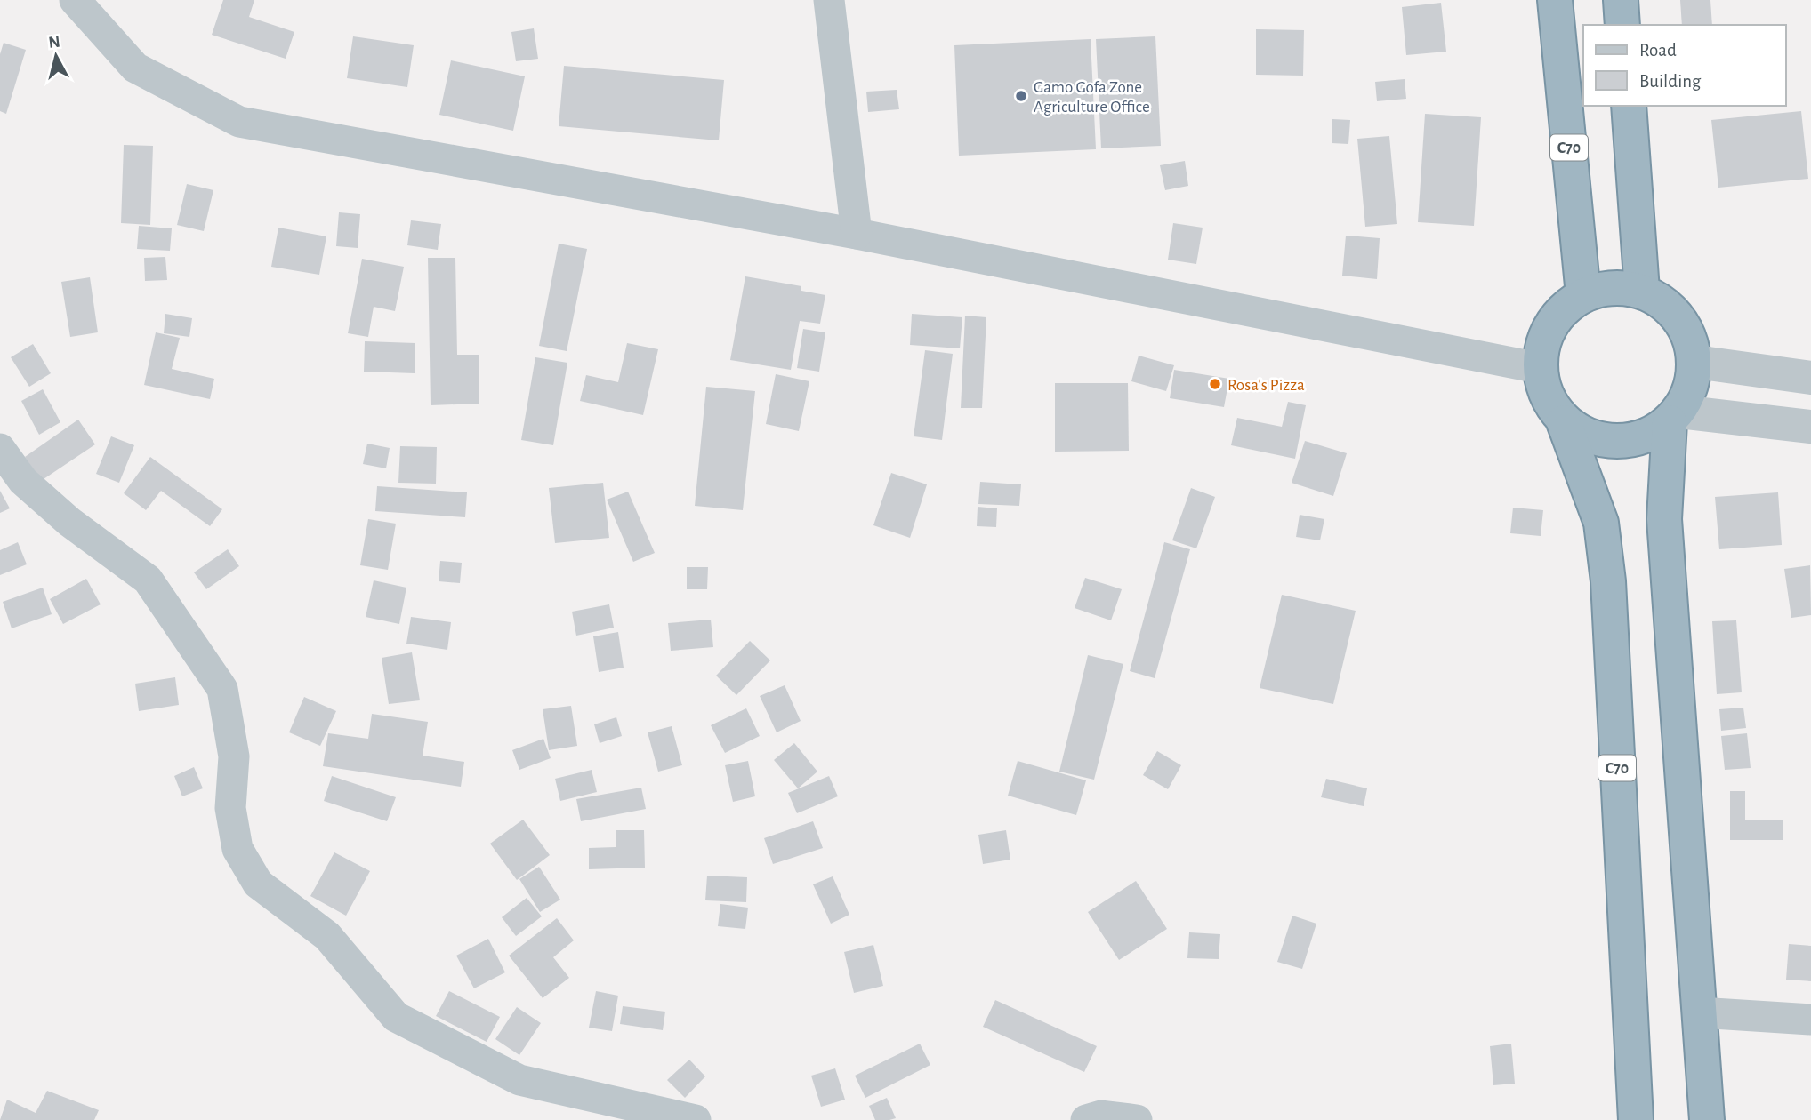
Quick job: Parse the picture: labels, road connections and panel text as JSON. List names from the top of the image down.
{
  "streets": {
    "highway": ["C70"]
  },
  "places": ["Gamo Gofa Zone Agriculture Office", "Rosa's Pizza"],
  "legend": ["Road", "Building"],
  "north": "top"
}
